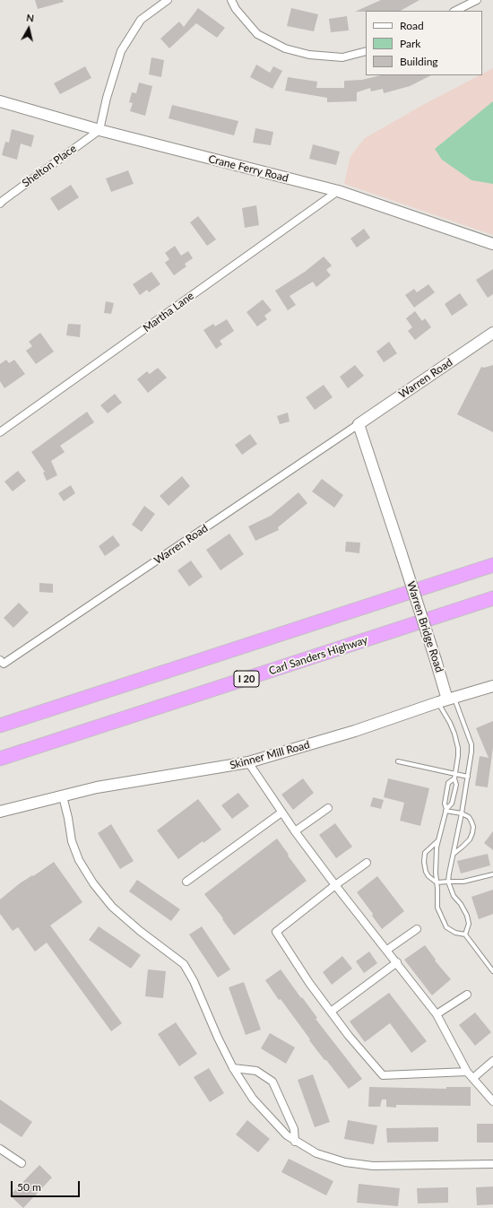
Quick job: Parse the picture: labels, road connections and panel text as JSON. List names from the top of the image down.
{
  "streets": {
    "highway": ["Carl Sanders Highway", "I 20"],
    "street": [
      "Shelton Place",
      "Crane Ferry Road",
      "Martha Lane",
      "Warren Road",
      "Warren Bridge Road",
      "Skinner Mill Road"
    ]
  },
  "crossings": [
    ["Shelton Place", "Crane Ferry Road"],
    ["Crane Ferry Road", "Martha Lane"],
    ["Warren Road", "Warren Bridge Road"],
    ["Warren Bridge Road", "Skinner Mill Road"]
  ],
  "legend": ["Road", "Park", "Building"],
  "scale_bar": "50 m",
  "north": "top"
}
